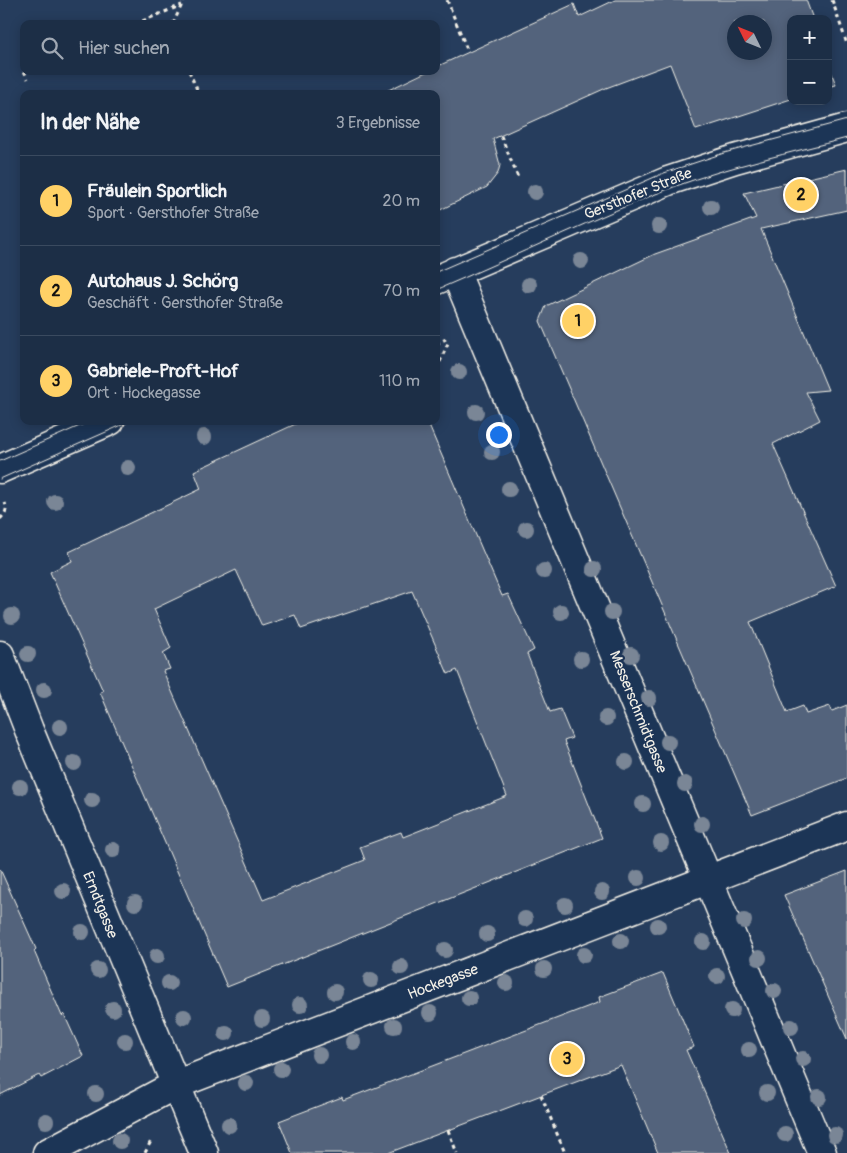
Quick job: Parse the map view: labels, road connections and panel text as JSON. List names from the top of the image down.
{
  "streets": {
    "street": [
      "Gersthofer Straße",
      "Messerschmidtgasse",
      "Erndtgasse",
      "Hockegasse"
    ]
  },
  "crossings": [
    ["Gersthofer Straße", "Messerschmidtgasse"],
    ["Messerschmidtgasse", "Hockegasse"],
    ["Erndtgasse", "Hockegasse"]
  ],
  "north": "top left",
  "page": {
    "map_buttons": ["+", "−"],
    "search": "Hier suchen",
    "heading": ["In der Nähe", "3 Ergebnisse"],
    "list": [
      {
        "mark": "1",
        "name": "Fräulein Sportlich",
        "note": "Sport · Gersthofer Straße",
        "value": "20 m"
      },
      {
        "mark": "2",
        "name": "Autohaus J. Schörg",
        "note": "Geschäft · Gersthofer Straße",
        "value": "70 m"
      },
      {
        "mark": "3",
        "name": "Gabriele-Proft-Hof",
        "note": "Ort · Hockegasse",
        "value": "110 m"
      }
    ],
    "pins": ["2", "1", "3"]
  }
}
